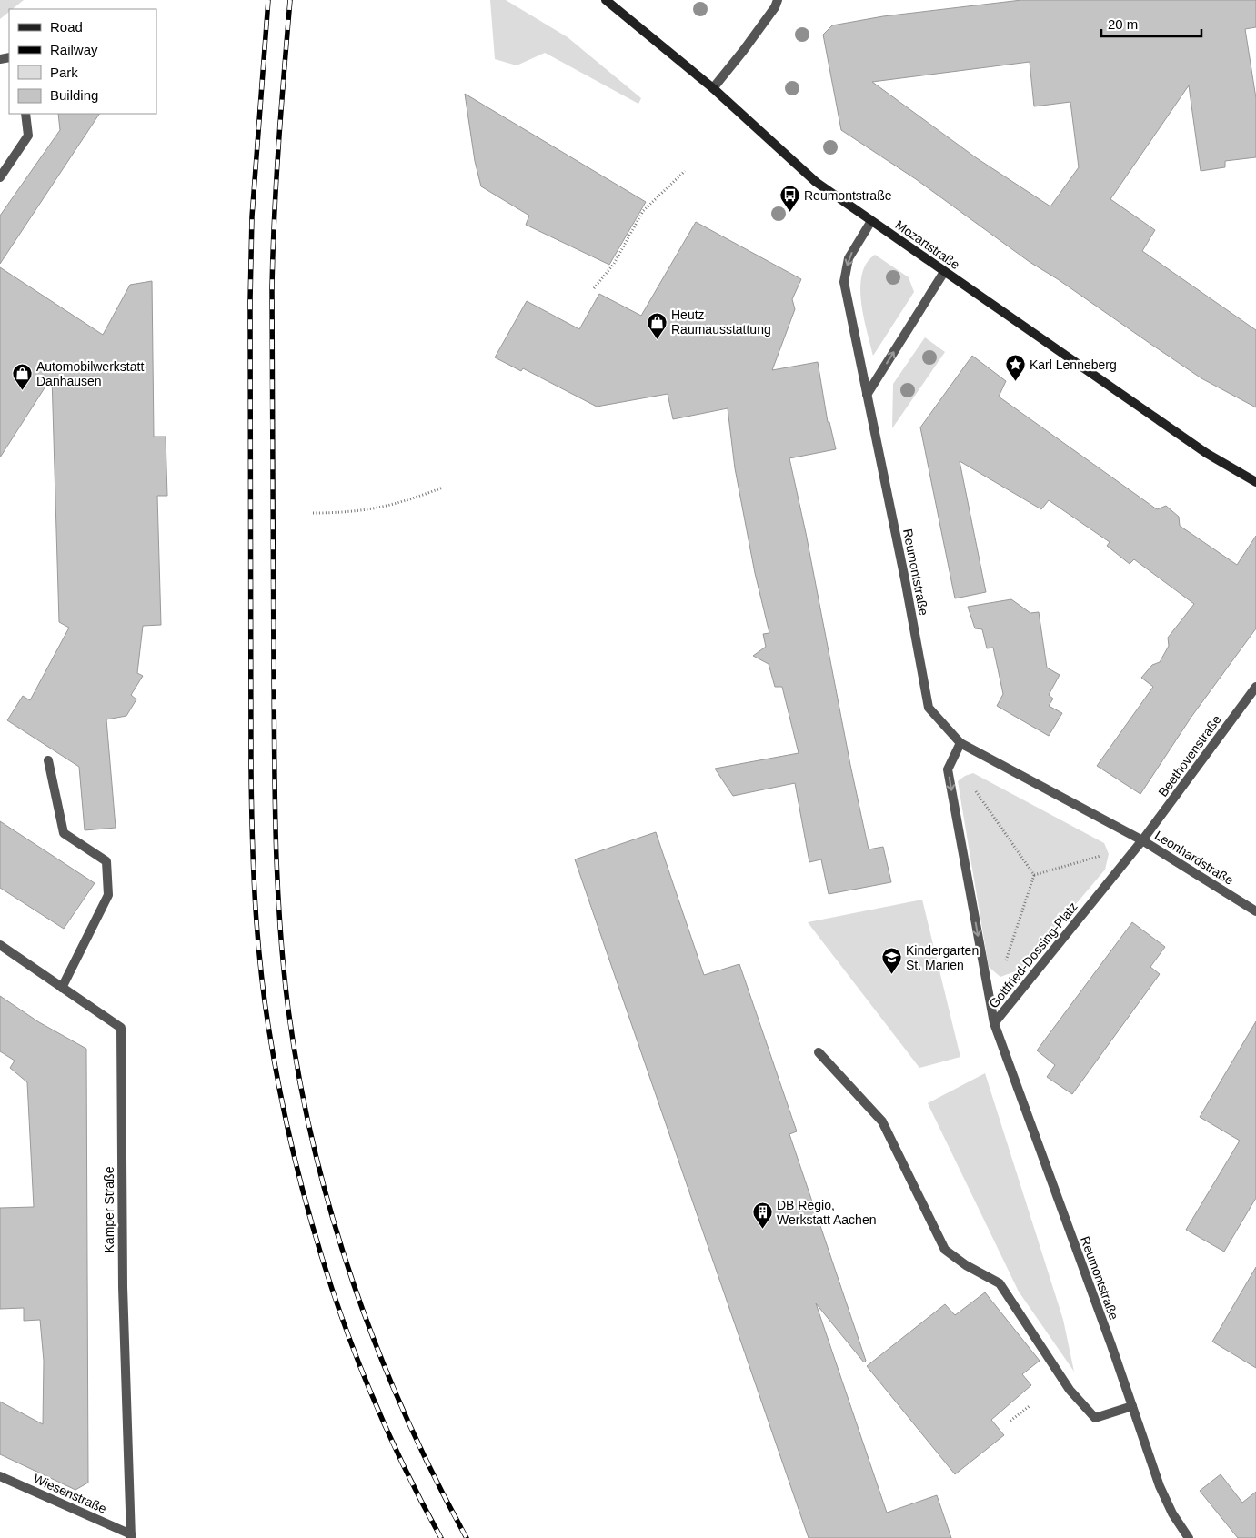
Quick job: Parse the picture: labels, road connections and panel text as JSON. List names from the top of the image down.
{
  "streets": {
    "main road": ["Mozartstraße"],
    "street": [
      "Reumontstraße",
      "Beethovenstraße",
      "Leonhardstraße",
      "Gottfried-Dossing-Platz",
      "Kamper Straße",
      "Wiesenstraße"
    ]
  },
  "crossings": [
    ["Mozartstraße", "Reumontstraße"],
    ["Reumontstraße", "Gottfried-Dossing-Platz"],
    ["Beethovenstraße", "Leonhardstraße"],
    ["Beethovenstraße", "Gottfried-Dossing-Platz"],
    ["Leonhardstraße", "Gottfried-Dossing-Platz"],
    ["Kamper Straße", "Wiesenstraße"]
  ],
  "one_way": ["Gottfried-Dossing-Platz"],
  "places": {
    "bus stop": ["Reumontstraße"],
    "shop": ["Heutz Raumausstattung", "Automobilwerkstatt Danhausen"],
    "place": ["Karl Lenneberg"],
    "school or university": ["Kindergarten St. Marien"],
    "building": ["DB Regio, Werkstatt Aachen"]
  },
  "legend": [
    "Road",
    "Railway",
    "Park",
    "Building"
  ],
  "scale_bar": "20 m"
}
